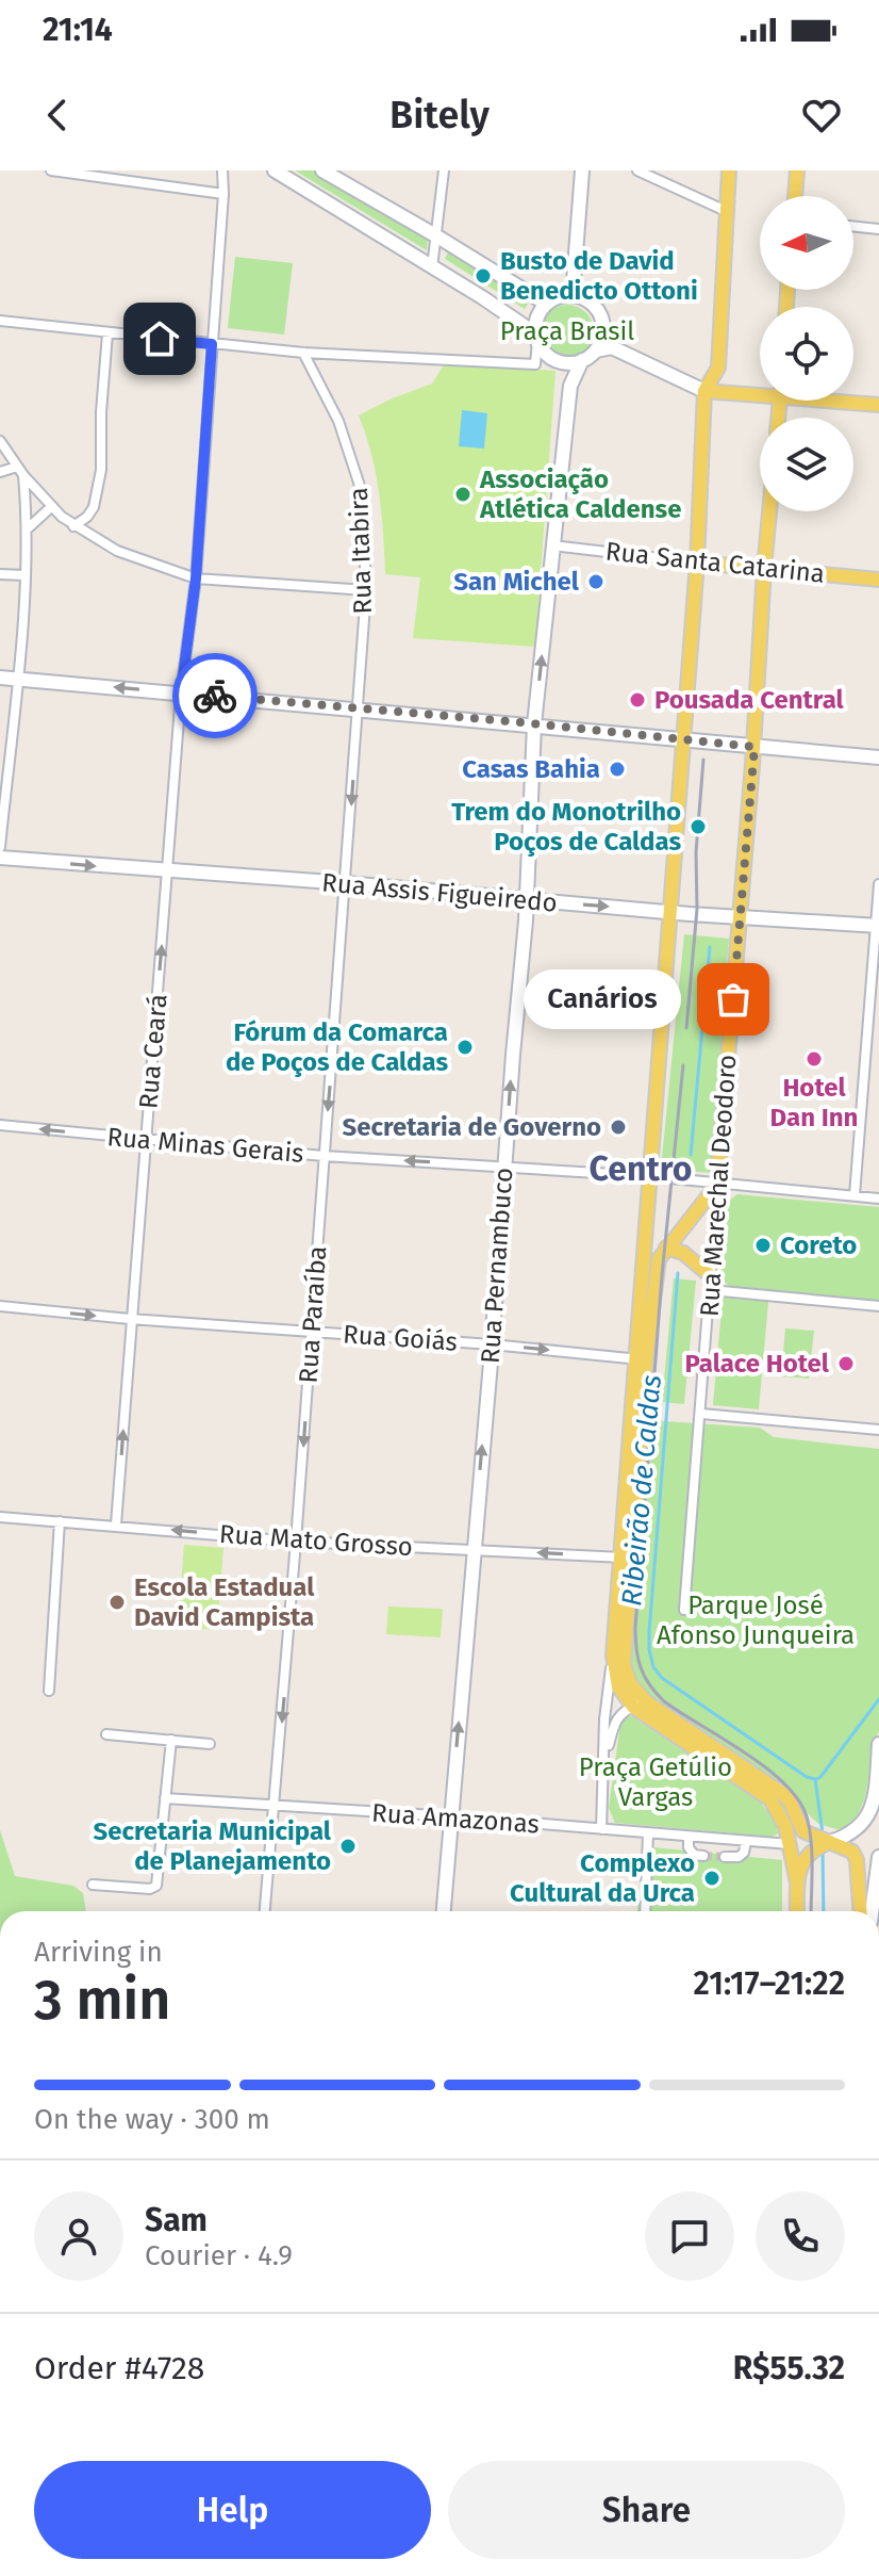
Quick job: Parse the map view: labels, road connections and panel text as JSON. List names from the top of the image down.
{
  "streets": {
    "main road": ["Rua Santa Catarina", "Rua Marechal Deodoro"],
    "street": [
      "Rua Itabira",
      "Rua Assis Figueiredo",
      "Rua Ceará",
      "Rua Minas Gerais",
      "Rua Pernambuco",
      "Rua Paraíba",
      "Rua Goiás",
      "Rua Mato Grosso",
      "Rua Amazonas"
    ]
  },
  "crossings": [
    ["Rua Itabira", "Rua Paraíba"],
    ["Rua Santa Catarina", "Rua Marechal Deodoro"],
    ["Rua Santa Catarina", "Rua Pernambuco"],
    ["Rua Assis Figueiredo", "Rua Ceará"],
    ["Rua Assis Figueiredo", "Rua Marechal Deodoro"],
    ["Rua Assis Figueiredo", "Rua Pernambuco"],
    ["Rua Assis Figueiredo", "Rua Paraíba"],
    ["Rua Ceará", "Rua Minas Gerais"],
    ["Rua Ceará", "Rua Goiás"],
    ["Rua Ceará", "Rua Mato Grosso"],
    ["Rua Minas Gerais", "Rua Marechal Deodoro"],
    ["Rua Minas Gerais", "Rua Pernambuco"],
    ["Rua Minas Gerais", "Rua Paraíba"],
    ["Rua Pernambuco", "Rua Goiás"],
    ["Rua Pernambuco", "Rua Mato Grosso"],
    ["Rua Pernambuco", "Rua Amazonas"],
    ["Rua Paraíba", "Rua Goiás"],
    ["Rua Paraíba", "Rua Mato Grosso"],
    ["Rua Paraíba", "Rua Amazonas"]
  ],
  "one_way": [
    "Rua Assis Figueiredo",
    "Rua Ceará",
    "Rua Minas Gerais",
    "Rua Pernambuco",
    "Rua Paraíba",
    "Rua Goiás",
    "Rua Mato Grosso"
  ],
  "districts": ["Centro"],
  "water": ["Ribeirão de Caldas"],
  "parks": ["Praça Brasil", "Parque José Afonso Junqueira", "Praça Getúlio Vargas"],
  "places": [
    "Busto de David Benedicto Ottoni",
    "Associação Atlética Caldense",
    "San Michel",
    "Pousada Central",
    "Casas Bahia",
    "Trem do Monotrilho Poços de Caldas",
    "Canários",
    "Fórum da Comarca de Poços de Caldas",
    "Hotel Dan Inn",
    "Secretaria de Governo",
    "Coreto",
    "Palace Hotel",
    "Escola Estadual David Campista",
    "Secretaria Municipal de Planejamento",
    "Complexo Cultural da Urca"
  ],
  "north": "left",
  "page": {
    "status": "21:14",
    "header": "Bitely",
    "bubble": "Canários",
    "heading": ["3 min", "Arriving in", "21:17–21:22"],
    "panel": [
      "Sam",
      "Courier · 4.9",
      "Order #4728",
      "R$55.32"
    ],
    "bar": "On the way · 300 m",
    "buttons": ["Help", "Share"]
  }
}
